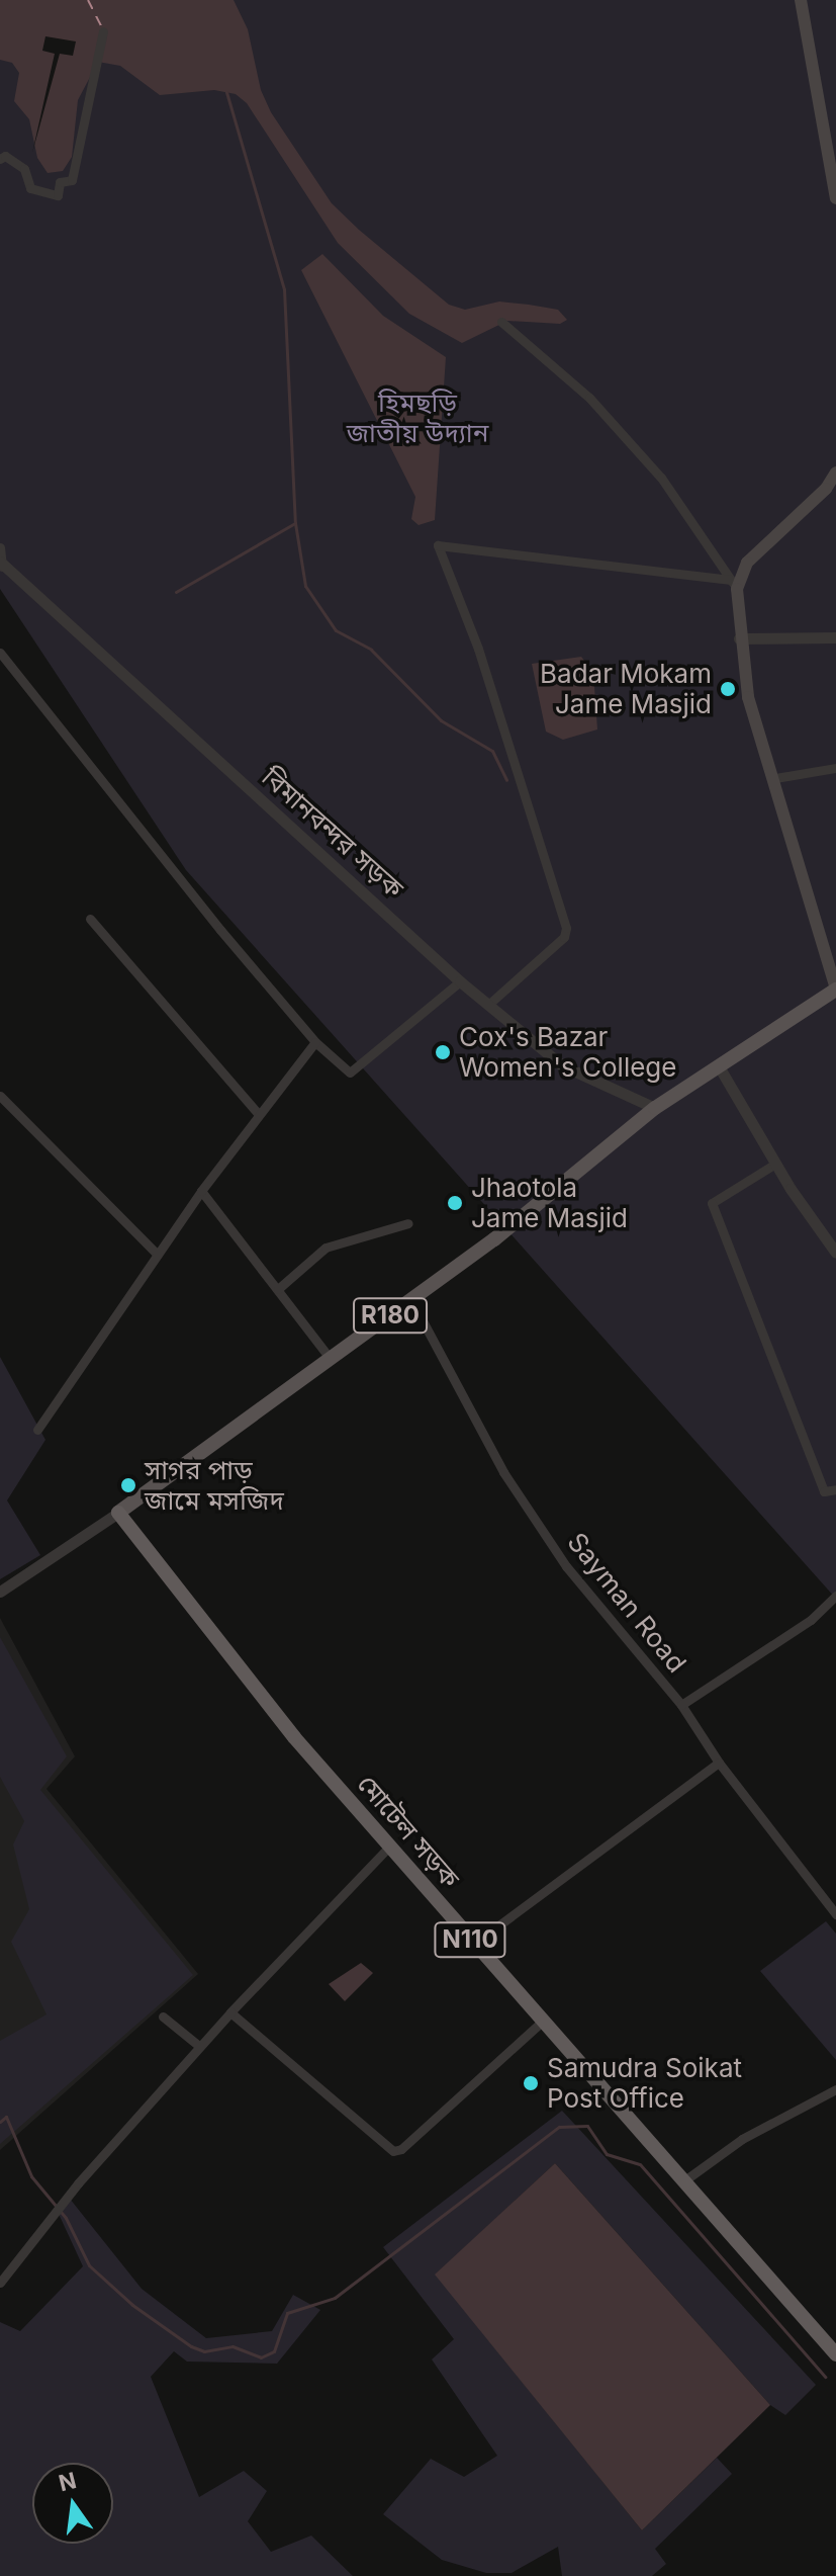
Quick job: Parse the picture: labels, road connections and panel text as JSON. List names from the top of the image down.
{
  "streets": {
    "highway": ["মোটেল সড়ক", "N110"],
    "main road": ["R180"],
    "street": ["বিমানবন্দর সড়ক", "Sayman Road"]
  },
  "crossings": [
    ["বিমানবন্দর সড়ক", "R180"],
    ["R180", "Sayman Road"],
    ["R180", "মোটেল সড়ক"]
  ],
  "parks": ["হিমছড়ি জাতীয় উদ্যান"],
  "places": [
    "Badar Mokam Jame Masjid",
    "Cox's Bazar Women's College",
    "Jhaotola Jame Masjid",
    "সাগর পাড় জামে মসজিদ",
    "Samudra Soikat Post Office"
  ],
  "north": "top"
}
